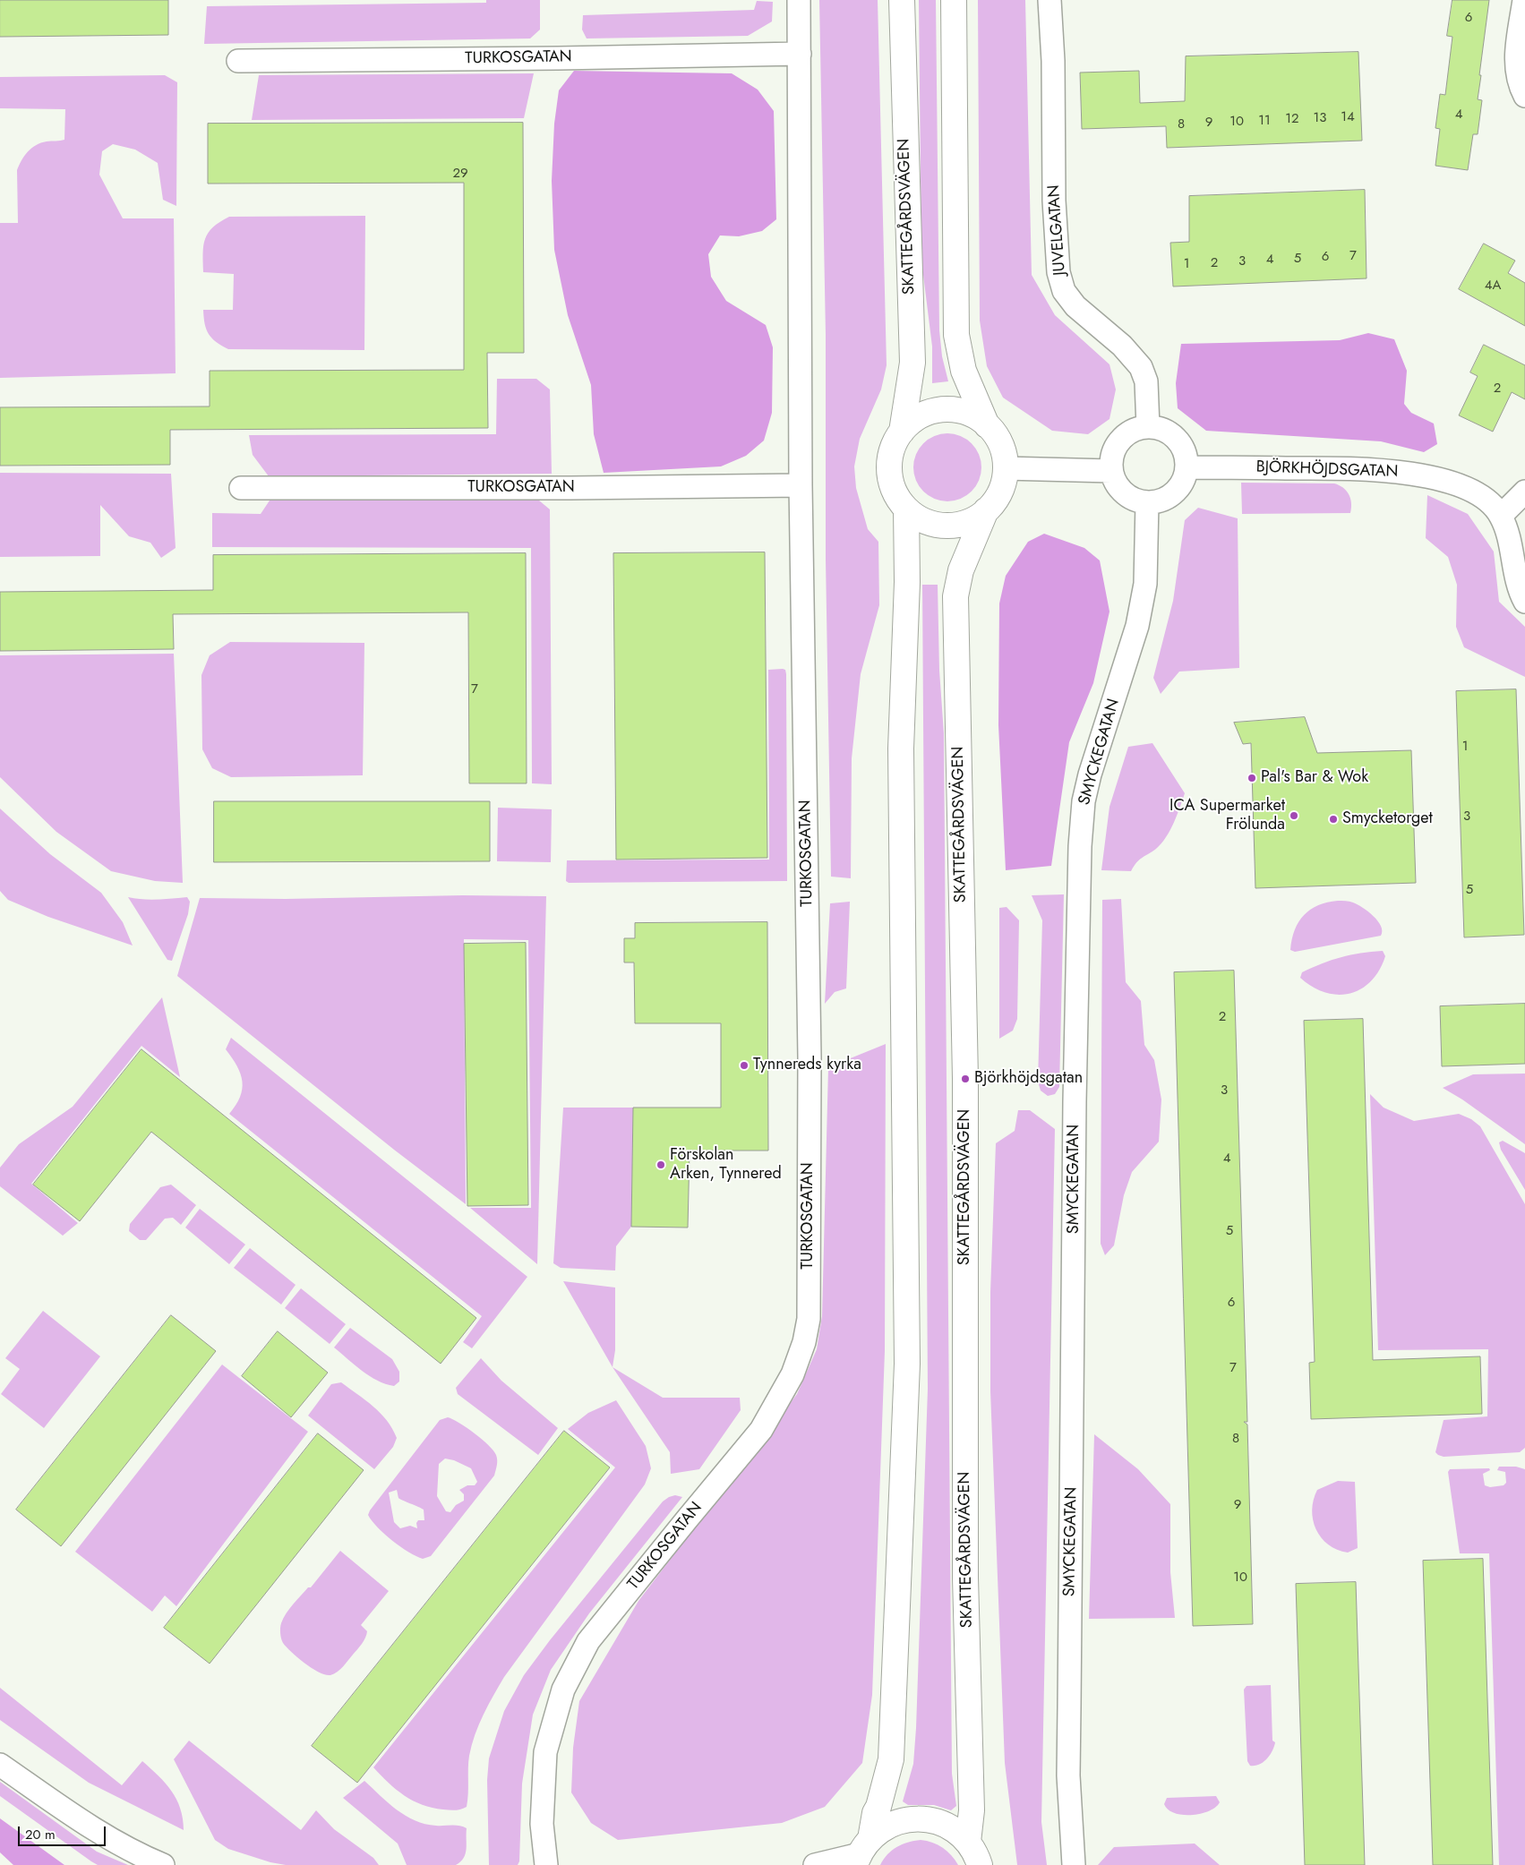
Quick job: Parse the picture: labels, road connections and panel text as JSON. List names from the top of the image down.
{
  "streets": {
    "street": [
      "TURKOSGATAN",
      "SKATTEGÅRDSVÄGEN",
      "JUVELGATAN",
      "BJÖRKHÖJDSGATAN",
      "SMYCKEGATAN"
    ]
  },
  "crossings": [
    ["JUVELGATAN", "BJÖRKHÖJDSGATAN"],
    ["JUVELGATAN", "SMYCKEGATAN"],
    ["BJÖRKHÖJDSGATAN", "SMYCKEGATAN"]
  ],
  "places": [
    "Pal's Bar & Wok",
    "ICA Supermarket Frölunda",
    "Smycketorget",
    "Tynnereds kyrka",
    "Björkhöjdsgatan",
    "Förskolan Arken, Tynnered"
  ],
  "house_numbers": [
    "6",
    "4",
    "14",
    "13",
    "12",
    "11",
    "10",
    "9",
    "8",
    "29",
    "7",
    "6",
    "5",
    "4",
    "3",
    "2",
    "1",
    "4A",
    "2",
    "7",
    "1",
    "3",
    "5",
    "2",
    "3",
    "4",
    "5",
    "6",
    "7",
    "8",
    "9",
    "10"
  ],
  "scale_bar": "20 m"
}
